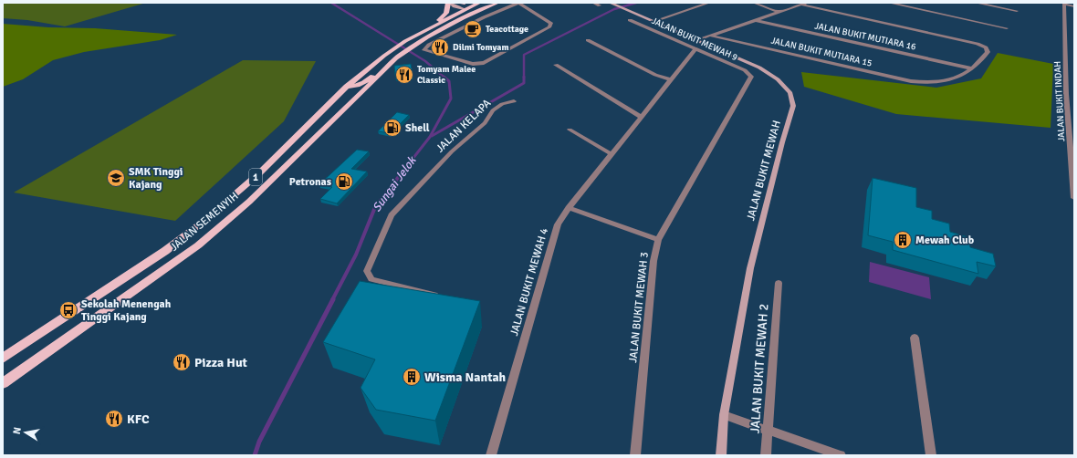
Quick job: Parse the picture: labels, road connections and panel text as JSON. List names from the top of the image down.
{
  "streets": {
    "main road": ["1", "JALAN SEMENYIH"],
    "street": [
      "JALAN BUKIT MUTIARA 16",
      "JALAN BUKIT MEWAH 9",
      "JALAN BUKIT MUTIARA 15",
      "JALAN BUKIT INDAH",
      "JALAN KELAPA",
      "JALAN BUKIT MEWAH",
      "JALAN BUKIT MEWAH 4",
      "JALAN BUKIT MEWAH 3",
      "JALAN BUKIT MEWAH 2"
    ]
  },
  "crossings": [
    ["JALAN BUKIT MUTIARA 16", "JALAN BUKIT MUTIARA 15"],
    ["JALAN BUKIT MEWAH 9", "JALAN BUKIT MEWAH 4"],
    ["JALAN BUKIT MEWAH 9", "JALAN BUKIT MEWAH 3"]
  ],
  "water": ["Sungai Jelok"],
  "places": {
    "cafe": ["Teacottage"],
    "restaurant": [
      "Dilmi Tomyam",
      "Tomyam Malee Classic",
      "Pizza Hut",
      "KFC"
    ],
    "fuel station": ["Shell", "Petronas"],
    "school or university": ["SMK Tinggi Kajang"],
    "building": ["Mewah Club", "Wisma Nantah"],
    "bus stop": ["Sekolah Menengah Tinggi Kajang"]
  },
  "north": "left"
}
